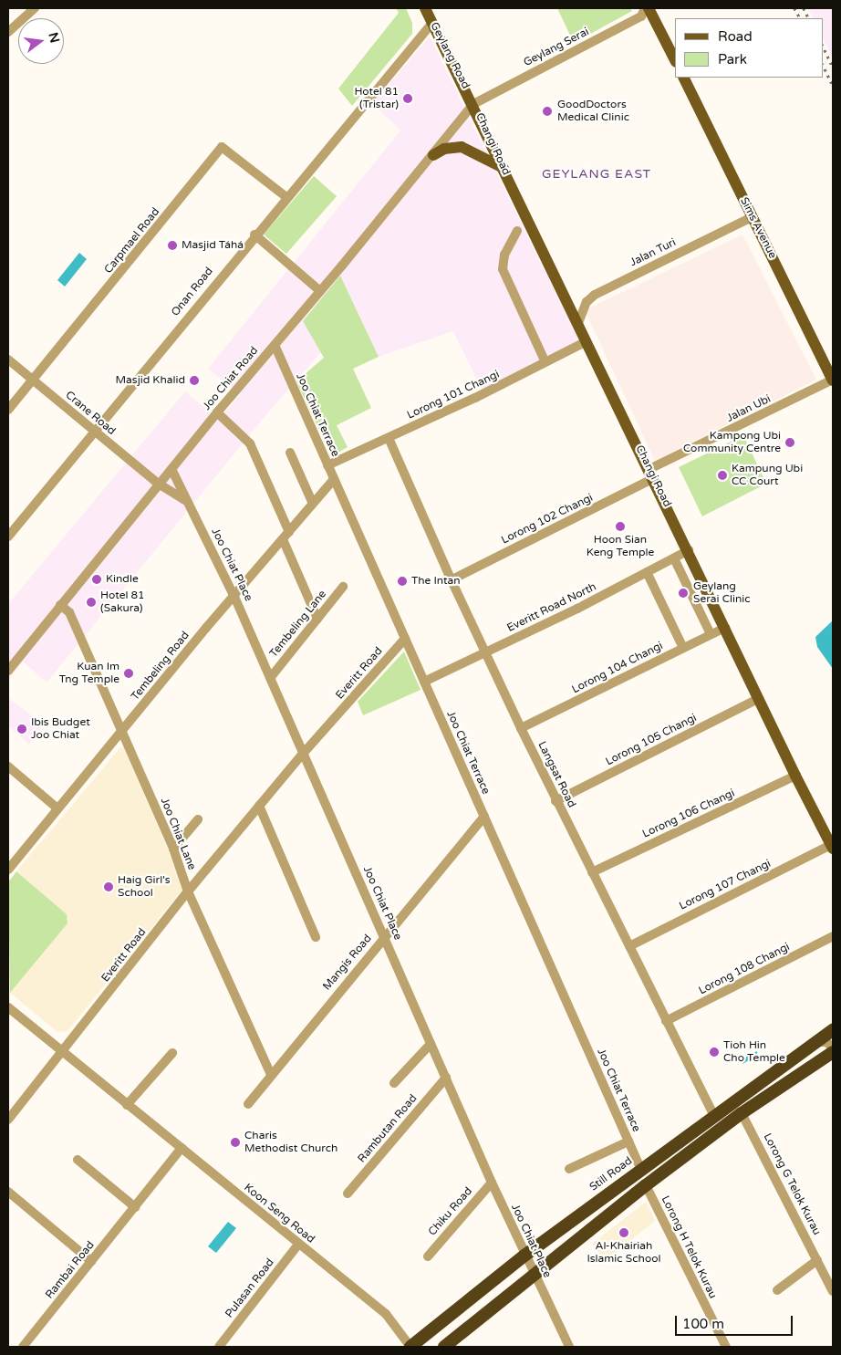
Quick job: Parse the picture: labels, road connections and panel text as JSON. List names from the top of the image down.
{
  "streets": {
    "highway": ["Still Road"],
    "main road": ["Geylang Road", "Changi Road", "Sims Avenue"],
    "street": [
      "Geylang Serai",
      "Carpmael Road",
      "Jalan Turi",
      "Onan Road",
      "Joo Chiat Road",
      "Lorong 101 Changi",
      "Jalan Ubi",
      "Crane Road",
      "Joo Chiat Terrace",
      "Lorong 102 Changi",
      "Joo Chiat Place",
      "Everitt Road North",
      "Tembeling Lane",
      "Tembeling Road",
      "Lorong 104 Changi",
      "Everitt Road",
      "Lorong 105 Changi",
      "Langsat Road",
      "Lorong 106 Changi",
      "Joo Chiat Lane",
      "Lorong 107 Changi",
      "Mangis Road",
      "Lorong 108 Changi",
      "Rambutan Road",
      "Lorong G Telok Kurau",
      "Chiku Road",
      "Koon Seng Road",
      "Lorong H Telok Kurau",
      "Rambai Road",
      "Pulasan Road"
    ]
  },
  "crossings": [
    ["Geylang Serai", "Geylang Road"],
    ["Geylang Serai", "Changi Road"],
    ["Geylang Serai", "Joo Chiat Road"],
    ["Geylang Road", "Changi Road"],
    ["Geylang Road", "Onan Road"],
    ["Geylang Road", "Joo Chiat Road"],
    ["Changi Road", "Jalan Turi"],
    ["Changi Road", "Joo Chiat Road"],
    ["Changi Road", "Lorong 101 Changi"],
    ["Changi Road", "Jalan Ubi"],
    ["Changi Road", "Lorong 102 Changi"],
    ["Changi Road", "Everitt Road North"],
    ["Changi Road", "Lorong 104 Changi"],
    ["Changi Road", "Lorong 105 Changi"],
    ["Changi Road", "Lorong 106 Changi"],
    ["Changi Road", "Lorong 107 Changi"],
    ["Sims Avenue", "Jalan Turi"],
    ["Sims Avenue", "Jalan Ubi"],
    ["Carpmael Road", "Onan Road"],
    ["Carpmael Road", "Crane Road"],
    ["Onan Road", "Crane Road"],
    ["Joo Chiat Road", "Crane Road"],
    ["Joo Chiat Road", "Joo Chiat Terrace"],
    ["Joo Chiat Road", "Joo Chiat Place"],
    ["Joo Chiat Road", "Joo Chiat Lane"],
    ["Lorong 101 Changi", "Joo Chiat Terrace"],
    ["Lorong 101 Changi", "Langsat Road"],
    ["Jalan Ubi", "Lorong 102 Changi"],
    ["Crane Road", "Joo Chiat Place"],
    ["Joo Chiat Terrace", "Everitt Road North"],
    ["Joo Chiat Terrace", "Tembeling Road"],
    ["Joo Chiat Terrace", "Everitt Road"],
    ["Joo Chiat Terrace", "Mangis Road"],
    ["Joo Chiat Terrace", "Still Road"],
    ["Lorong 102 Changi", "Langsat Road"],
    ["Joo Chiat Place", "Tembeling Lane"],
    ["Joo Chiat Place", "Tembeling Road"],
    ["Joo Chiat Place", "Everitt Road"],
    ["Joo Chiat Place", "Mangis Road"],
    ["Joo Chiat Place", "Rambutan Road"],
    ["Joo Chiat Place", "Still Road"],
    ["Joo Chiat Place", "Chiku Road"],
    ["Everitt Road North", "Langsat Road"],
    ["Tembeling Road", "Joo Chiat Lane"],
    ["Lorong 104 Changi", "Langsat Road"],
    ["Everitt Road", "Joo Chiat Lane"],
    ["Everitt Road", "Koon Seng Road"],
    ["Lorong 105 Changi", "Langsat Road"],
    ["Langsat Road", "Lorong 106 Changi"],
    ["Langsat Road", "Lorong 107 Changi"],
    ["Langsat Road", "Lorong 108 Changi"],
    ["Langsat Road", "Still Road"],
    ["Joo Chiat Lane", "Mangis Road"],
    ["Still Road", "Koon Seng Road"],
    ["Koon Seng Road", "Rambai Road"],
    ["Koon Seng Road", "Pulasan Road"]
  ],
  "districts": ["GEYLANG EAST"],
  "places": [
    "Hotel 81 (Tristar)",
    "GoodDoctors Medical Clinic",
    "Masjid Táhá",
    "Masjid Khalid",
    "Kampong Ubi Community Centre",
    "Kampung Ubi CC Court",
    "Hoon Sian Keng Temple",
    "Kindle",
    "The Intan",
    "Geylang Serai Clinic",
    "Hotel 81 (Sakura)",
    "Kuan Im Tng Temple",
    "Ibis Budget Joo Chiat",
    "Haig Girl's School",
    "Tioh Hin Cho Temple",
    "Charis Methodist Church",
    "Al-Khairiah Islamic School"
  ],
  "legend": ["Road", "Park"],
  "scale_bar": "100 m",
  "north": "right"
}
